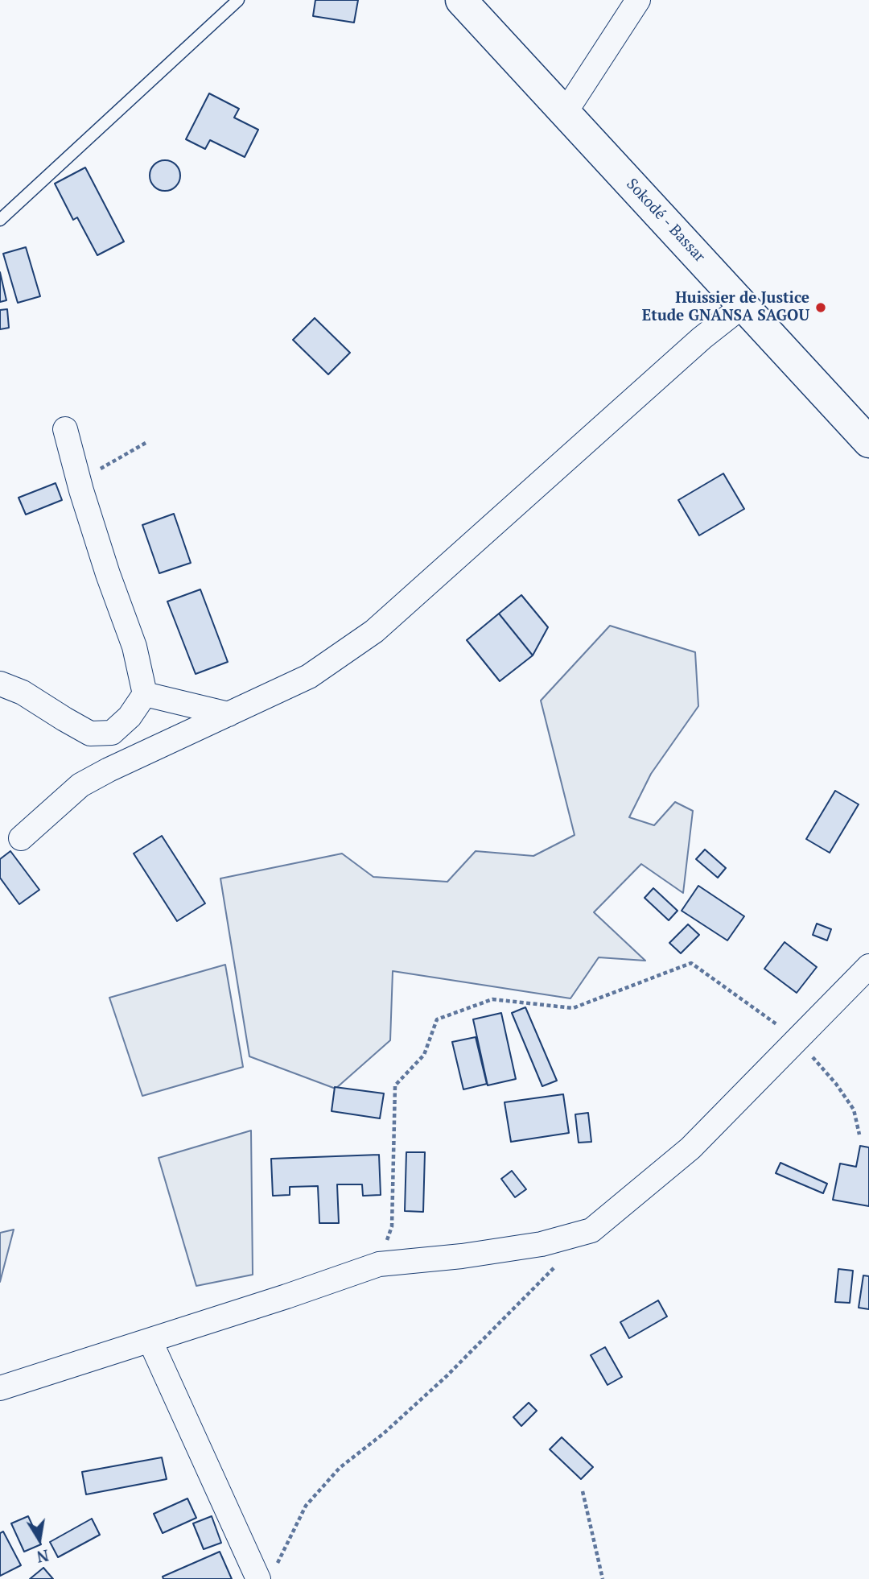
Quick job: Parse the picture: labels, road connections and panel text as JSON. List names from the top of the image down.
{
  "streets": {
    "main road": ["Sokodé - Bassar"]
  },
  "places": ["Huissier de Justice Etude GNANSA SAGOU"],
  "north": "bottom"
}
